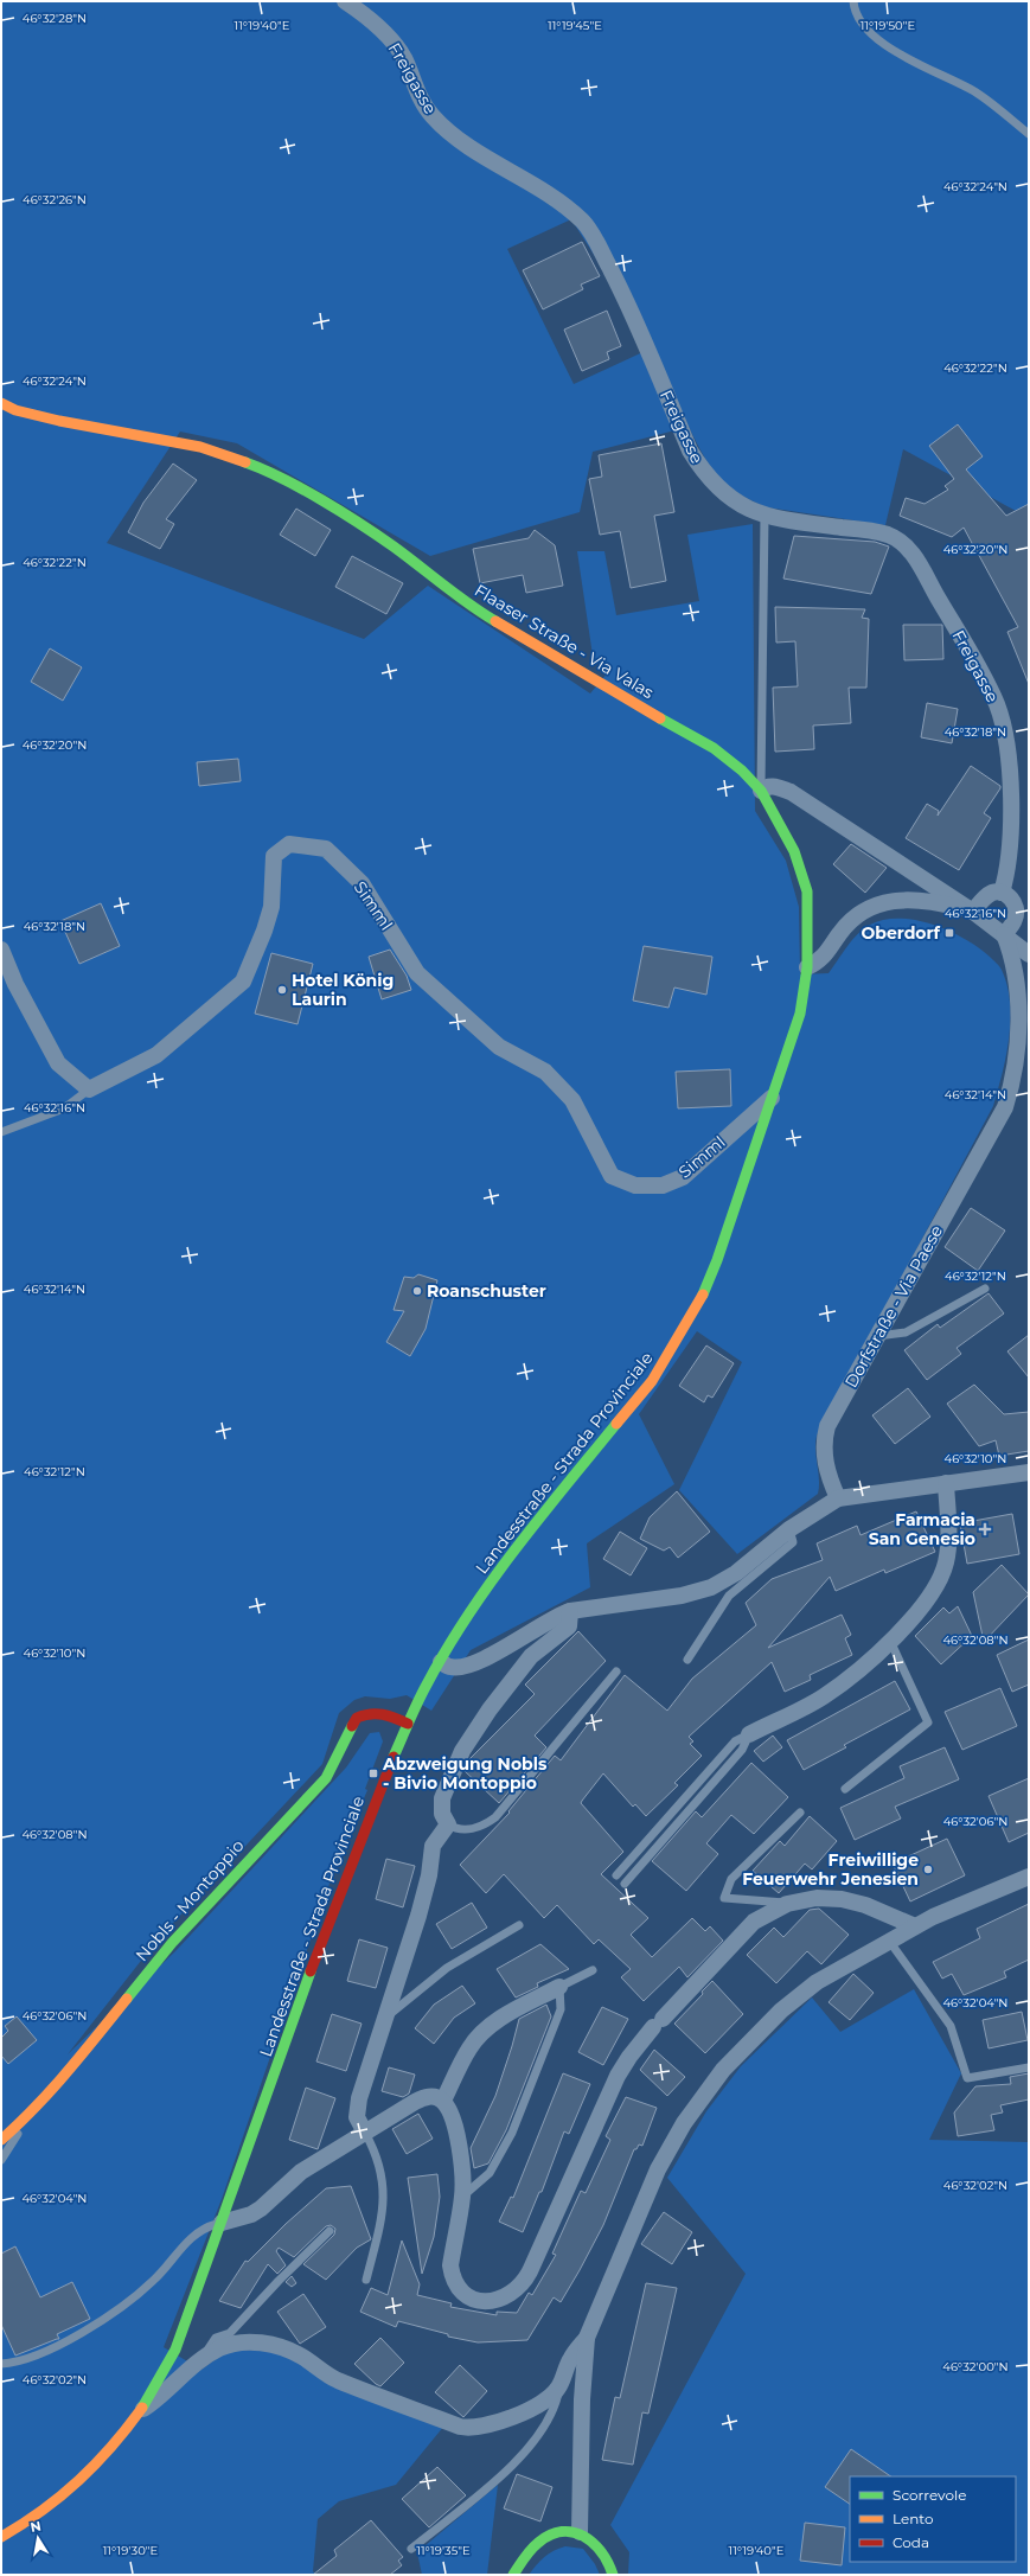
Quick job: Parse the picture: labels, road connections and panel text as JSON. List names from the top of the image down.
{
  "streets": {
    "main road": ["Flaaser Straße - Via Valas", "Landesstraße - Strada Provinciale", "Nobls - Montoppio"],
    "street": ["Freigasse", "Simml", "Dorfstraße - Via Paese"]
  },
  "crossings": [
    ["Flaaser Straße - Via Valas", "Simml"],
    ["Flaaser Straße - Via Valas", "Landesstraße - Strada Provinciale"],
    ["Simml", "Landesstraße - Strada Provinciale"],
    ["Landesstraße - Strada Provinciale", "Nobls - Montoppio"]
  ],
  "places": {
    "transit": ["Oberdorf", "Abzweigung Nobls - Bivio Montoppio"],
    "other": ["Hotel König Laurin", "Roanschuster", "Freiwillige Feuerwehr Jenesien"],
    "health": ["Farmacia San Genesio"]
  },
  "legend": ["Scorrevole", "Lento", "Coda"],
  "north": "top",
  "coordinates": [
    "46°32'28\"N",
    "11°19'40\"E",
    "11°19'45\"E",
    "11°19'50\"E",
    "46°32'24\"N",
    "46°32'26\"N",
    "46°32'22\"N",
    "46°32'20\"N",
    "46°32'18\"N",
    "46°32'16\"N",
    "46°32'14\"N",
    "46°32'12\"N",
    "46°32'10\"N",
    "46°32'08\"N",
    "46°32'06\"N",
    "46°32'04\"N",
    "46°32'02\"N",
    "46°32'00\"N",
    "11°19'30\"E",
    "11°19'35\"E"
  ]
}
